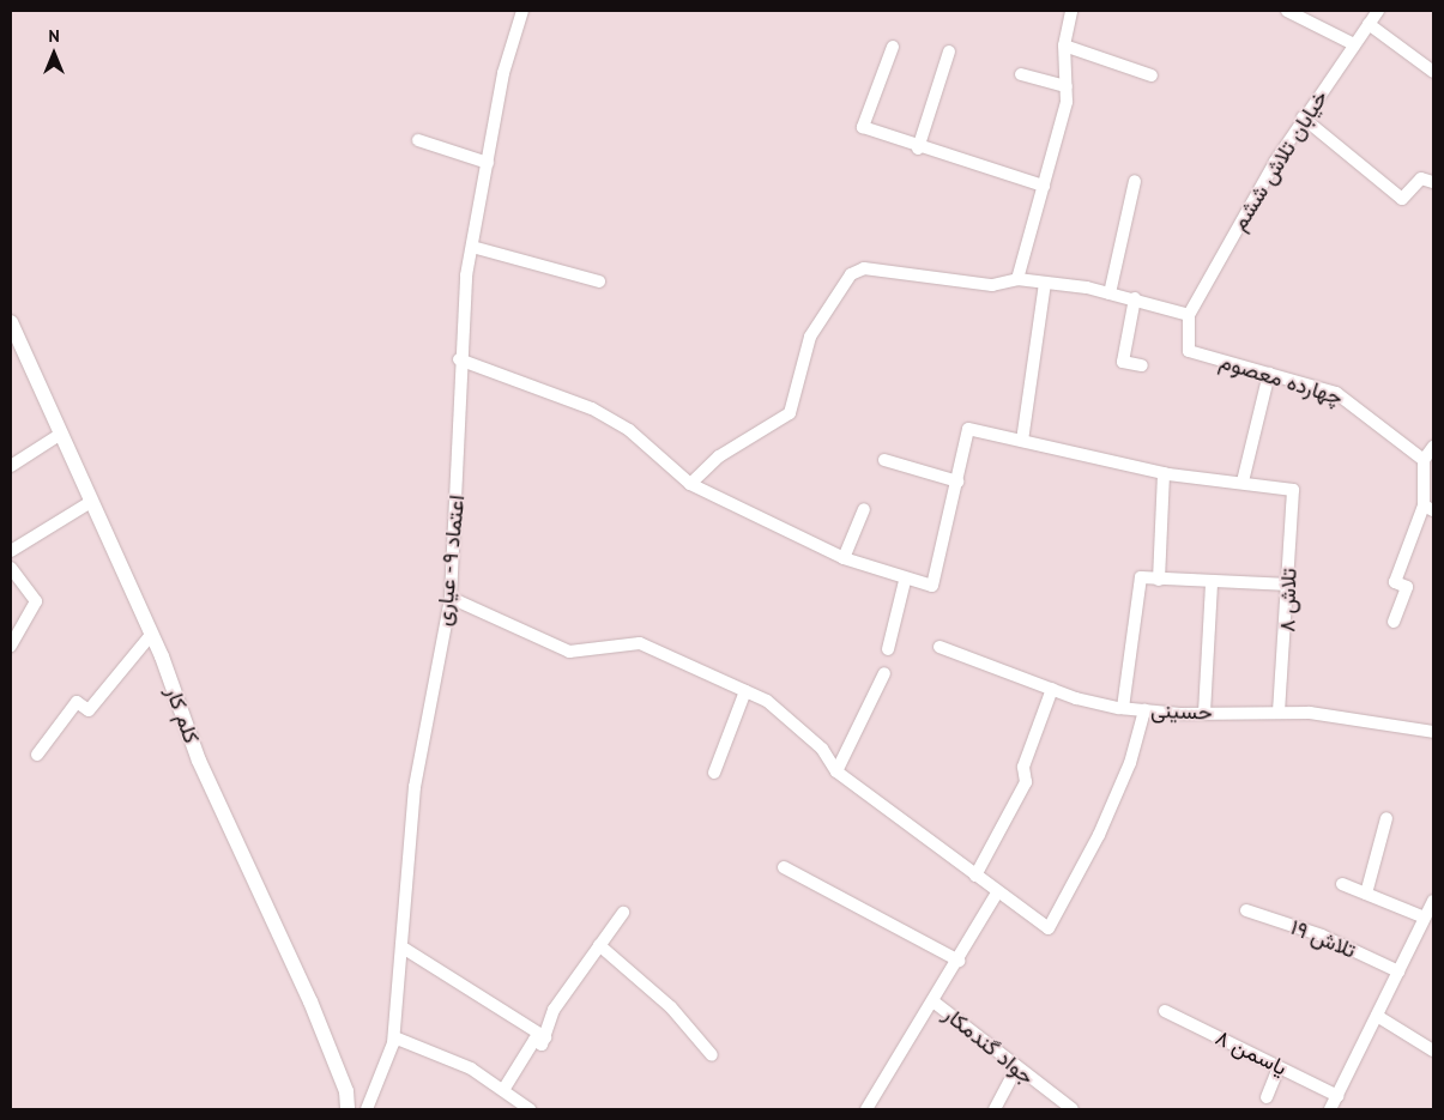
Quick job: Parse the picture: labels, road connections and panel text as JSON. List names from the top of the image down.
{
  "streets": {
    "street": [
      "خیابان تلاش ششم",
      "چهارده معصوم",
      "اعتماد ۹ - عیاری",
      "تلاش ۸",
      "حسینی",
      "کلم کار",
      "تلاش ۱۹",
      "جواد گندمکار",
      "یاسمن ۸"
    ]
  },
  "crossings": [
    ["خیابان تلاش ششم", "چهارده معصوم"],
    ["تلاش ۸", "حسینی"]
  ],
  "north": "top"
}
